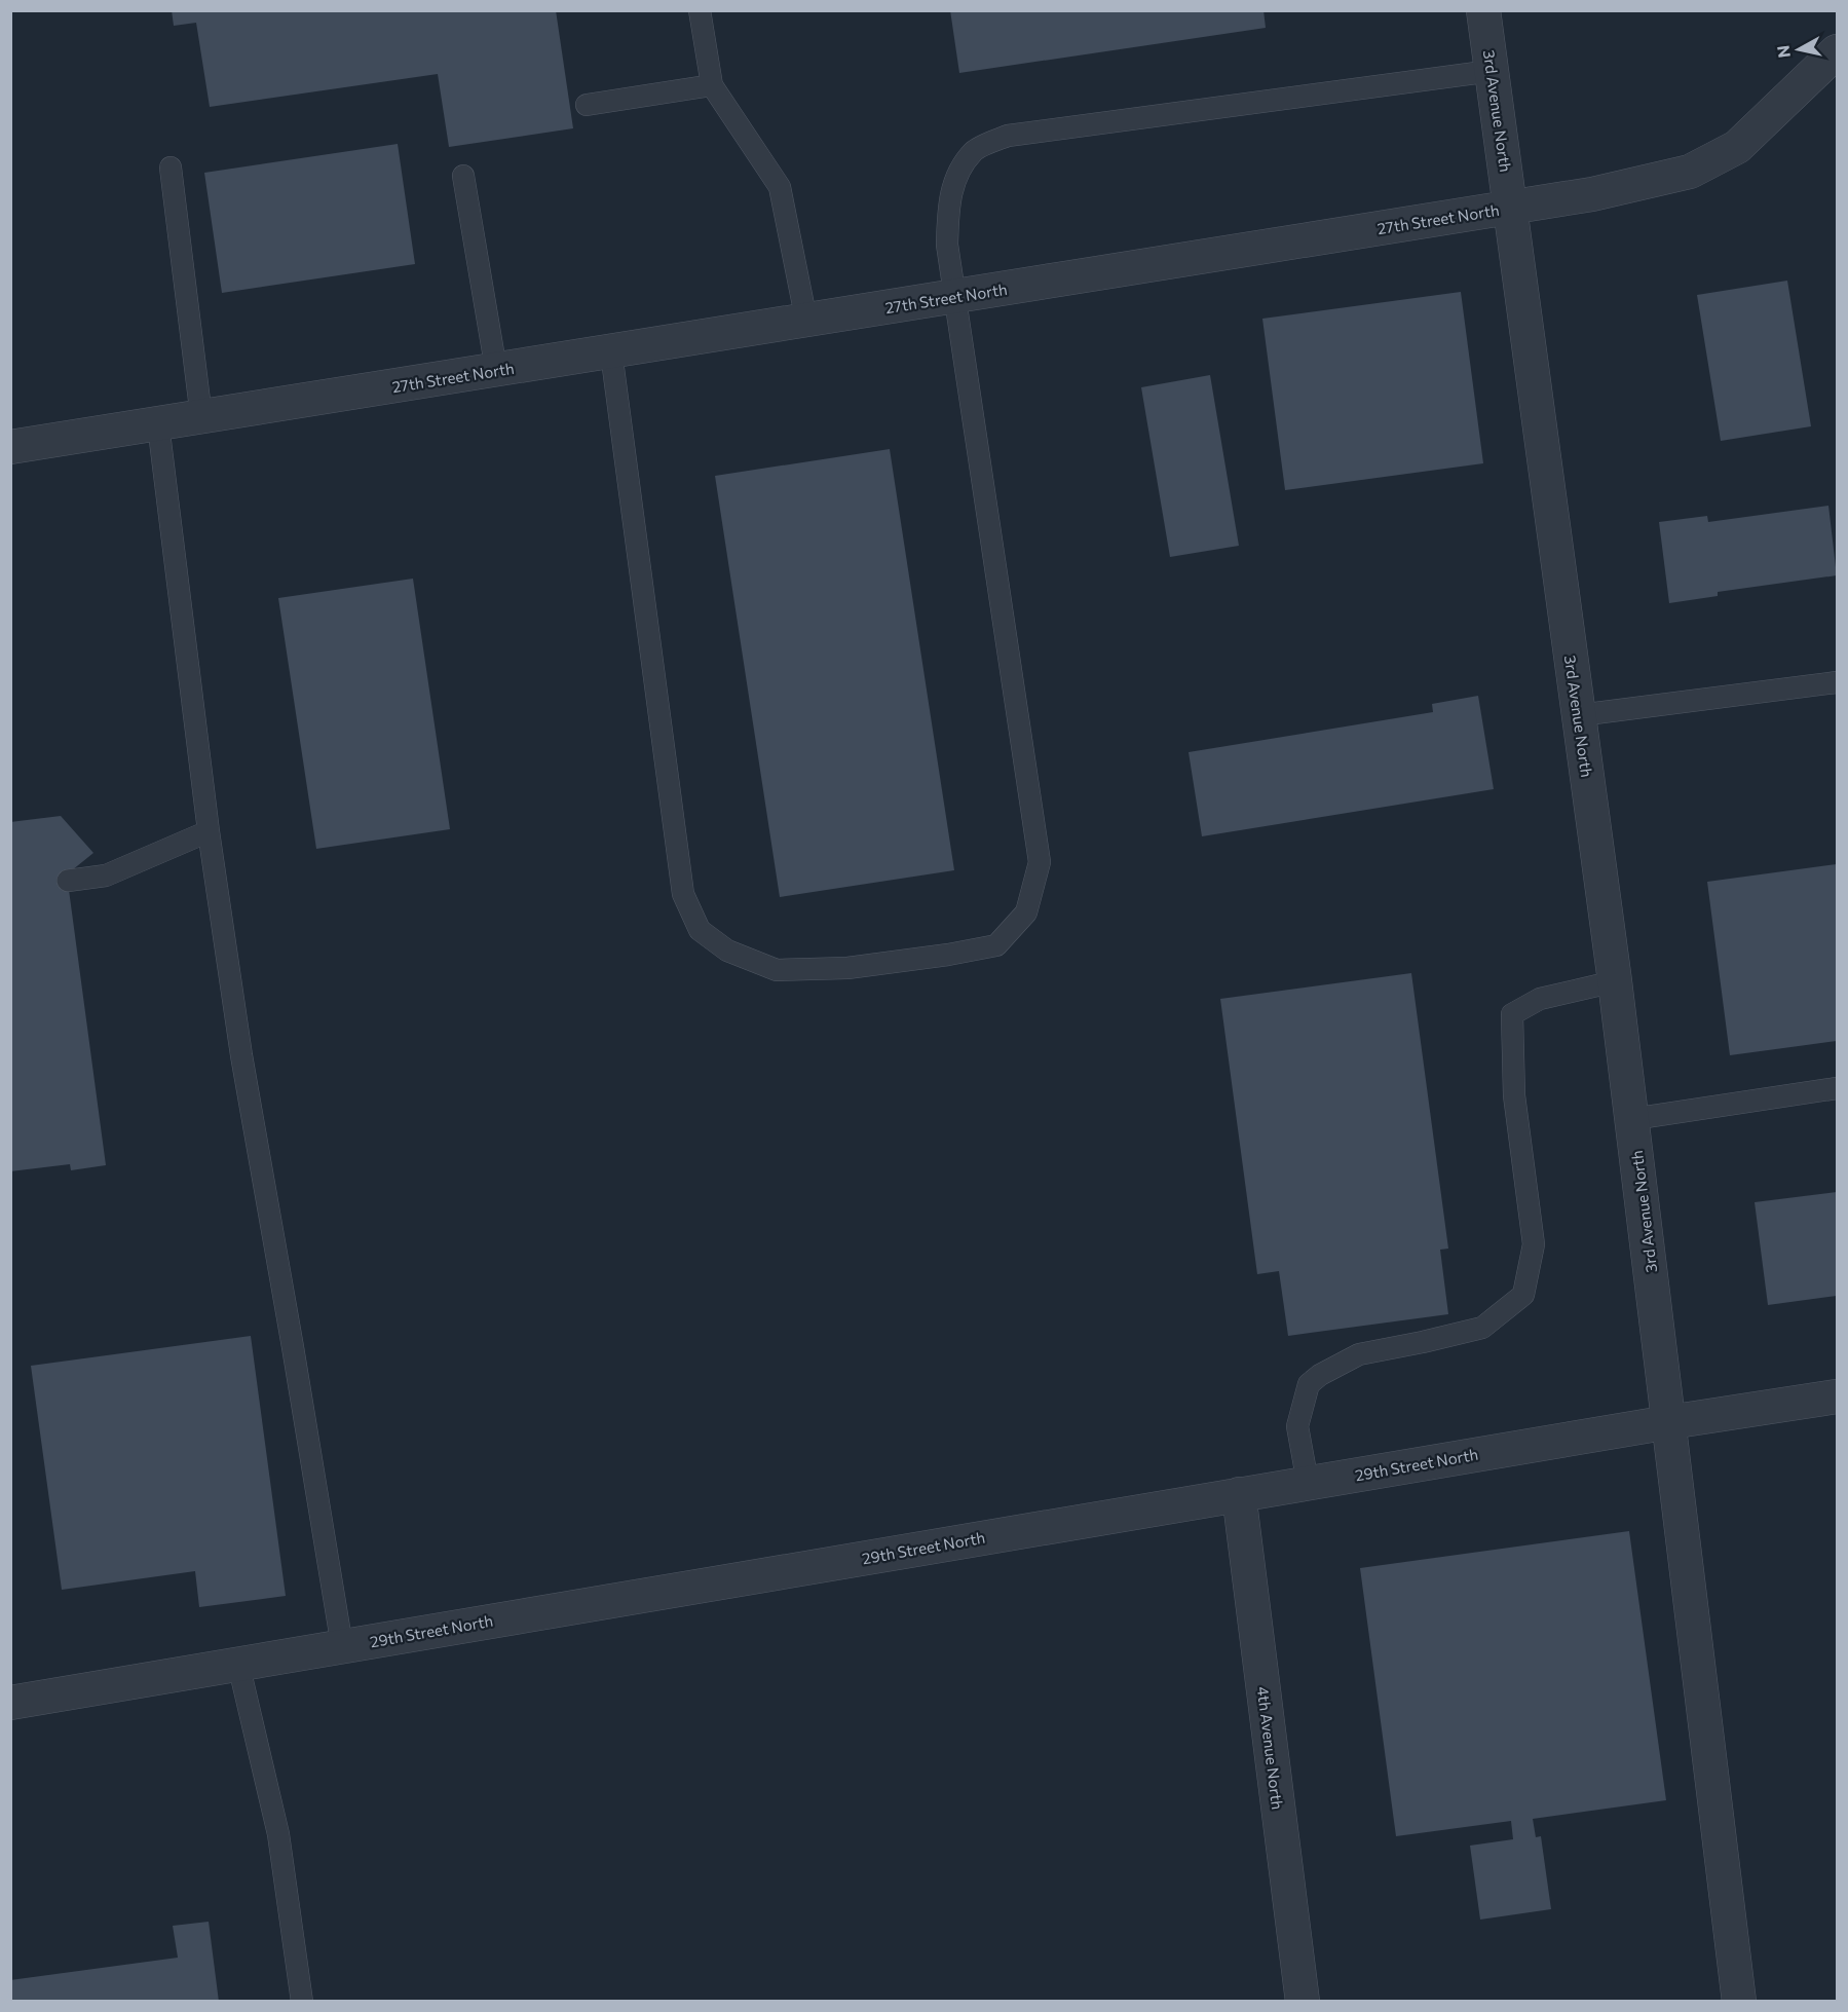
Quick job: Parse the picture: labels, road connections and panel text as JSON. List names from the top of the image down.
{
  "streets": {
    "street": [
      "3rd Avenue North",
      "27th Street North",
      "29th Street North",
      "4th Avenue North"
    ]
  },
  "crossings": [
    ["3rd Avenue North", "27th Street North"],
    ["3rd Avenue North", "29th Street North"],
    ["29th Street North", "4th Avenue North"]
  ],
  "north": "left"
}
